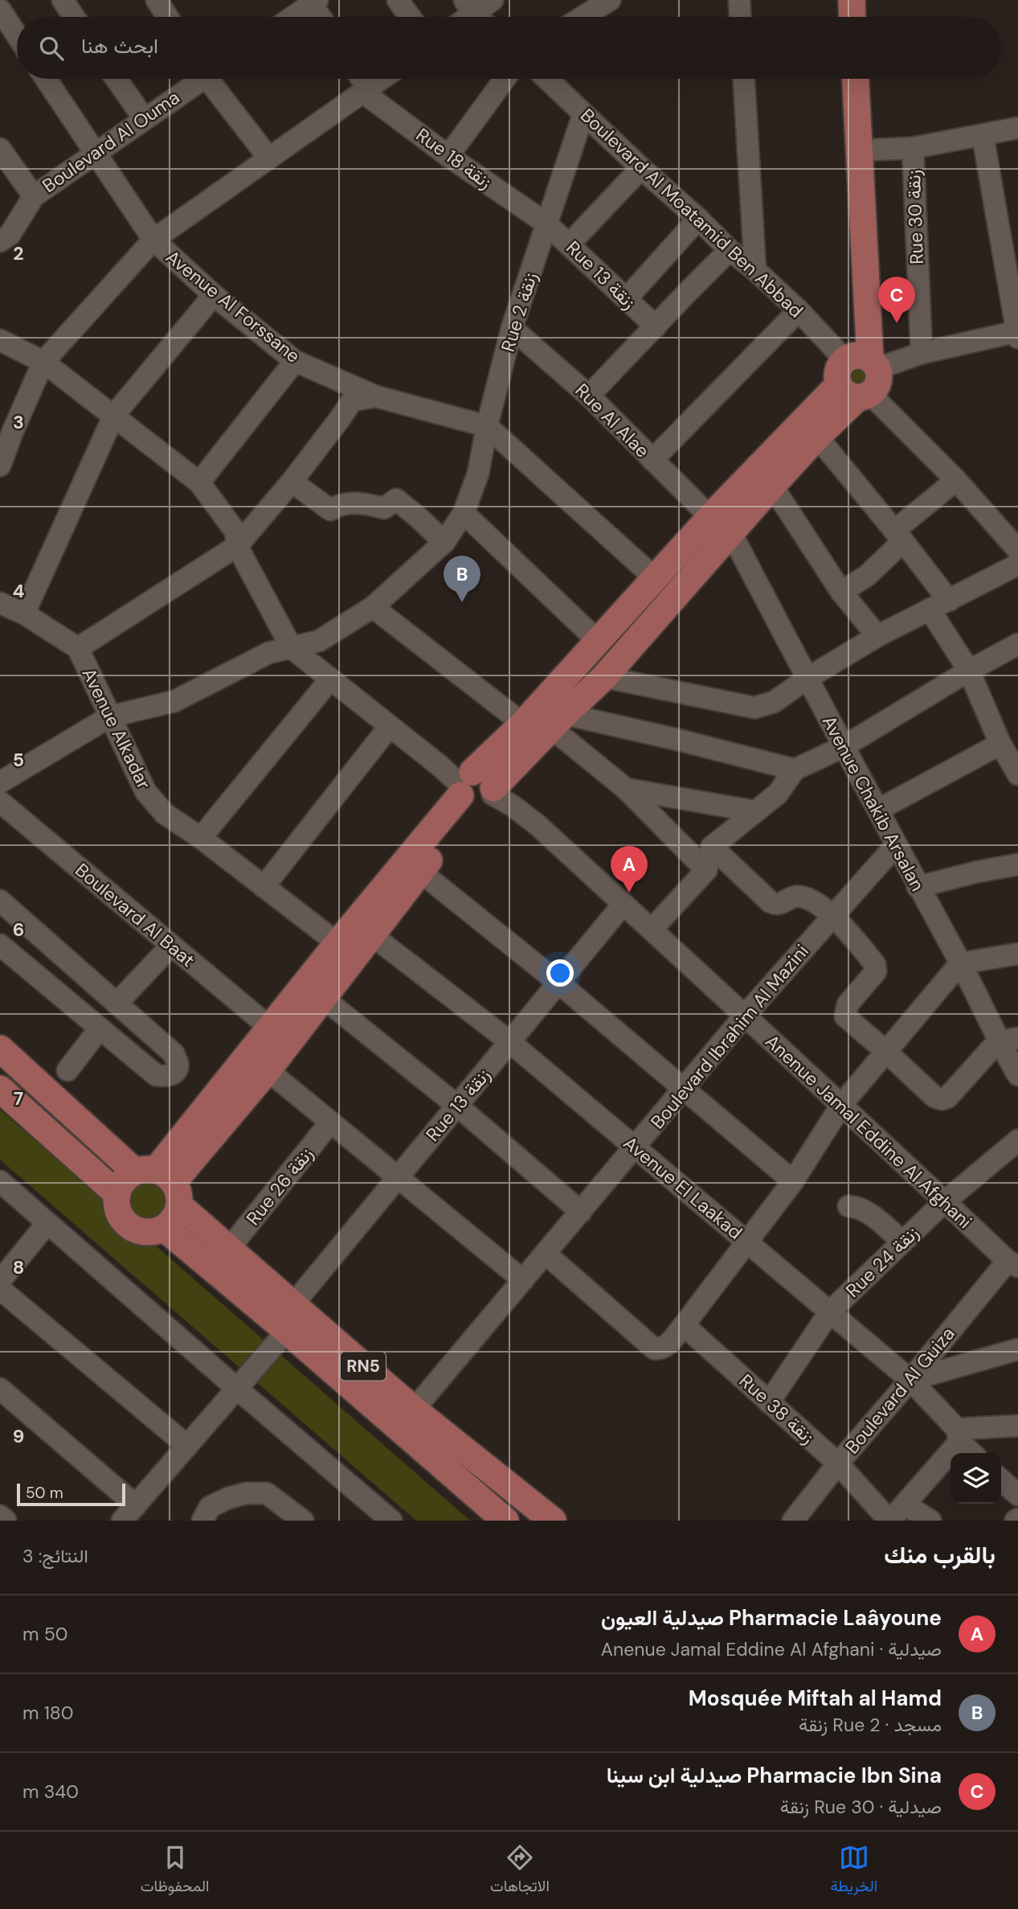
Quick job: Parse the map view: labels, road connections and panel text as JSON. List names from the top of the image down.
{
  "streets": {
    "main road": ["RN5"],
    "street": [
      "Boulevard Al Ouma",
      "Rue 18 زنقة",
      "Boulevard Al Moatamid Ben Abbad",
      "Rue 30 زنقة",
      "Rue 13 زنقة",
      "Avenue Al Forssane",
      "Rue 2 زنقة",
      "Rue Al Alae",
      "Avenue Alkadar",
      "Avenue Chakib Arsalan",
      "Boulevard Al Baat",
      "Boulevard Ibrahim Al Mazini",
      "Anenue Jamal Eddine Al Afghani",
      "Rue 26 زنقة",
      "Avenue El Laakad",
      "Rue 24 زنقة",
      "Boulevard Al Guiza",
      "Rue 38 زنقة"
    ]
  },
  "crossings": [
    ["Boulevard Al Ouma", "Avenue Al Forssane"],
    ["Rue 18 زنقة", "Rue 13 زنقة"],
    ["Rue 18 زنقة", "Rue 2 زنقة"],
    ["Boulevard Al Moatamid Ben Abbad", "Rue 2 زنقة"],
    ["Rue 13 زنقة", "Rue 2 زنقة"],
    ["Rue 13 زنقة", "Anenue Jamal Eddine Al Afghani"],
    ["Rue 13 زنقة", "Avenue El Laakad"],
    ["Rue 13 زنقة", "RN5"],
    ["Avenue Al Forssane", "Rue 2 زنقة"],
    ["Rue 2 زنقة", "Rue Al Alae"],
    ["Rue 2 زنقة", "Avenue Alkadar"],
    ["Rue 2 زنقة", "Anenue Jamal Eddine Al Afghani"],
    ["Rue Al Alae", "Avenue Chakib Arsalan"],
    ["Avenue Chakib Arsalan", "Boulevard Ibrahim Al Mazini"],
    ["Boulevard Ibrahim Al Mazini", "Anenue Jamal Eddine Al Afghani"],
    ["Boulevard Ibrahim Al Mazini", "Avenue El Laakad"],
    ["Boulevard Ibrahim Al Mazini", "RN5"],
    ["Anenue Jamal Eddine Al Afghani", "Rue 24 زنقة"],
    ["Anenue Jamal Eddine Al Afghani", "Boulevard Al Guiza"],
    ["Rue 26 زنقة", "RN5"],
    ["Avenue El Laakad", "Rue 24 زنقة"],
    ["Avenue El Laakad", "Boulevard Al Guiza"],
    ["Rue 24 زنقة", "Rue 38 زنقة"],
    ["Boulevard Al Guiza", "Rue 38 زنقة"]
  ],
  "scale_bar": "50 m",
  "page": {
    "search": "ابحث هنا",
    "pins": ["C", "B", "A"],
    "scale": "50 m",
    "heading": ["بالقرب منك", "النتائج: 3"],
    "list": [
      {
        "mark": "A",
        "name": "Pharmacie Laâyoune صيدلية العيون",
        "note": "صيدلية · Anenue Jamal Eddine Al Afghani",
        "value": "50 m"
      },
      {
        "mark": "B",
        "name": "Mosquée Miftah al Hamd",
        "note": "مسجد · Rue 2 زنقة",
        "value": "180 m"
      },
      {
        "mark": "C",
        "name": "Pharmacie Ibn Sina صيدلية ابن سينا",
        "note": "صيدلية · Rue 30 زنقة",
        "value": "340 m"
      }
    ],
    "nav": ["الخريطة", "الاتجاهات", "المحفوظات"]
  },
  "grid": {
    "rows": [
      "2",
      "3",
      "4",
      "5",
      "6",
      "7",
      "8",
      "9"
    ]
  }
}
